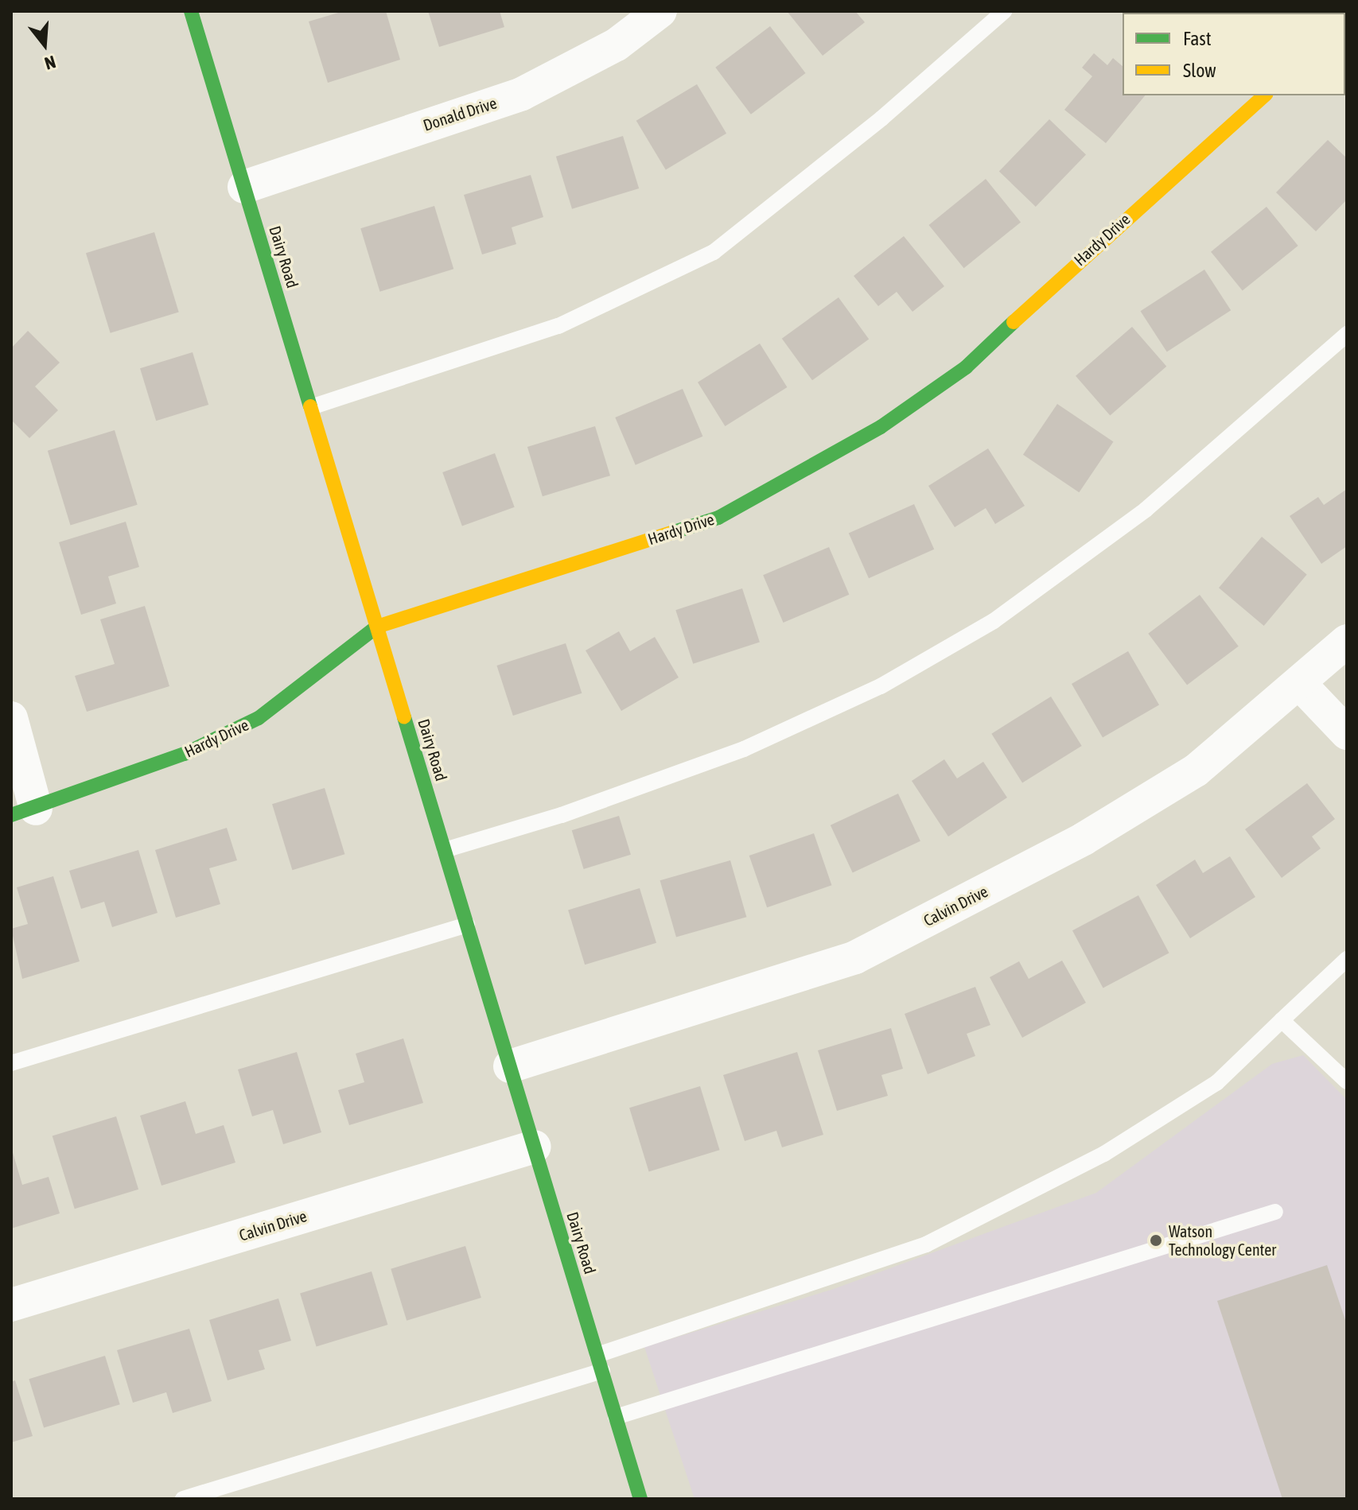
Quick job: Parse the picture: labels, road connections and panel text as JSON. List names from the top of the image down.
{
  "streets": {
    "street": [
      "Donald Drive",
      "Hardy Drive",
      "Dairy Road",
      "Calvin Drive"
    ]
  },
  "crossings": [
    ["Donald Drive", "Dairy Road"],
    ["Hardy Drive", "Dairy Road"],
    ["Dairy Road", "Calvin Drive"]
  ],
  "places": ["Watson Technology Center"],
  "legend": ["Fast", "Slow"],
  "north": "bottom"
}
